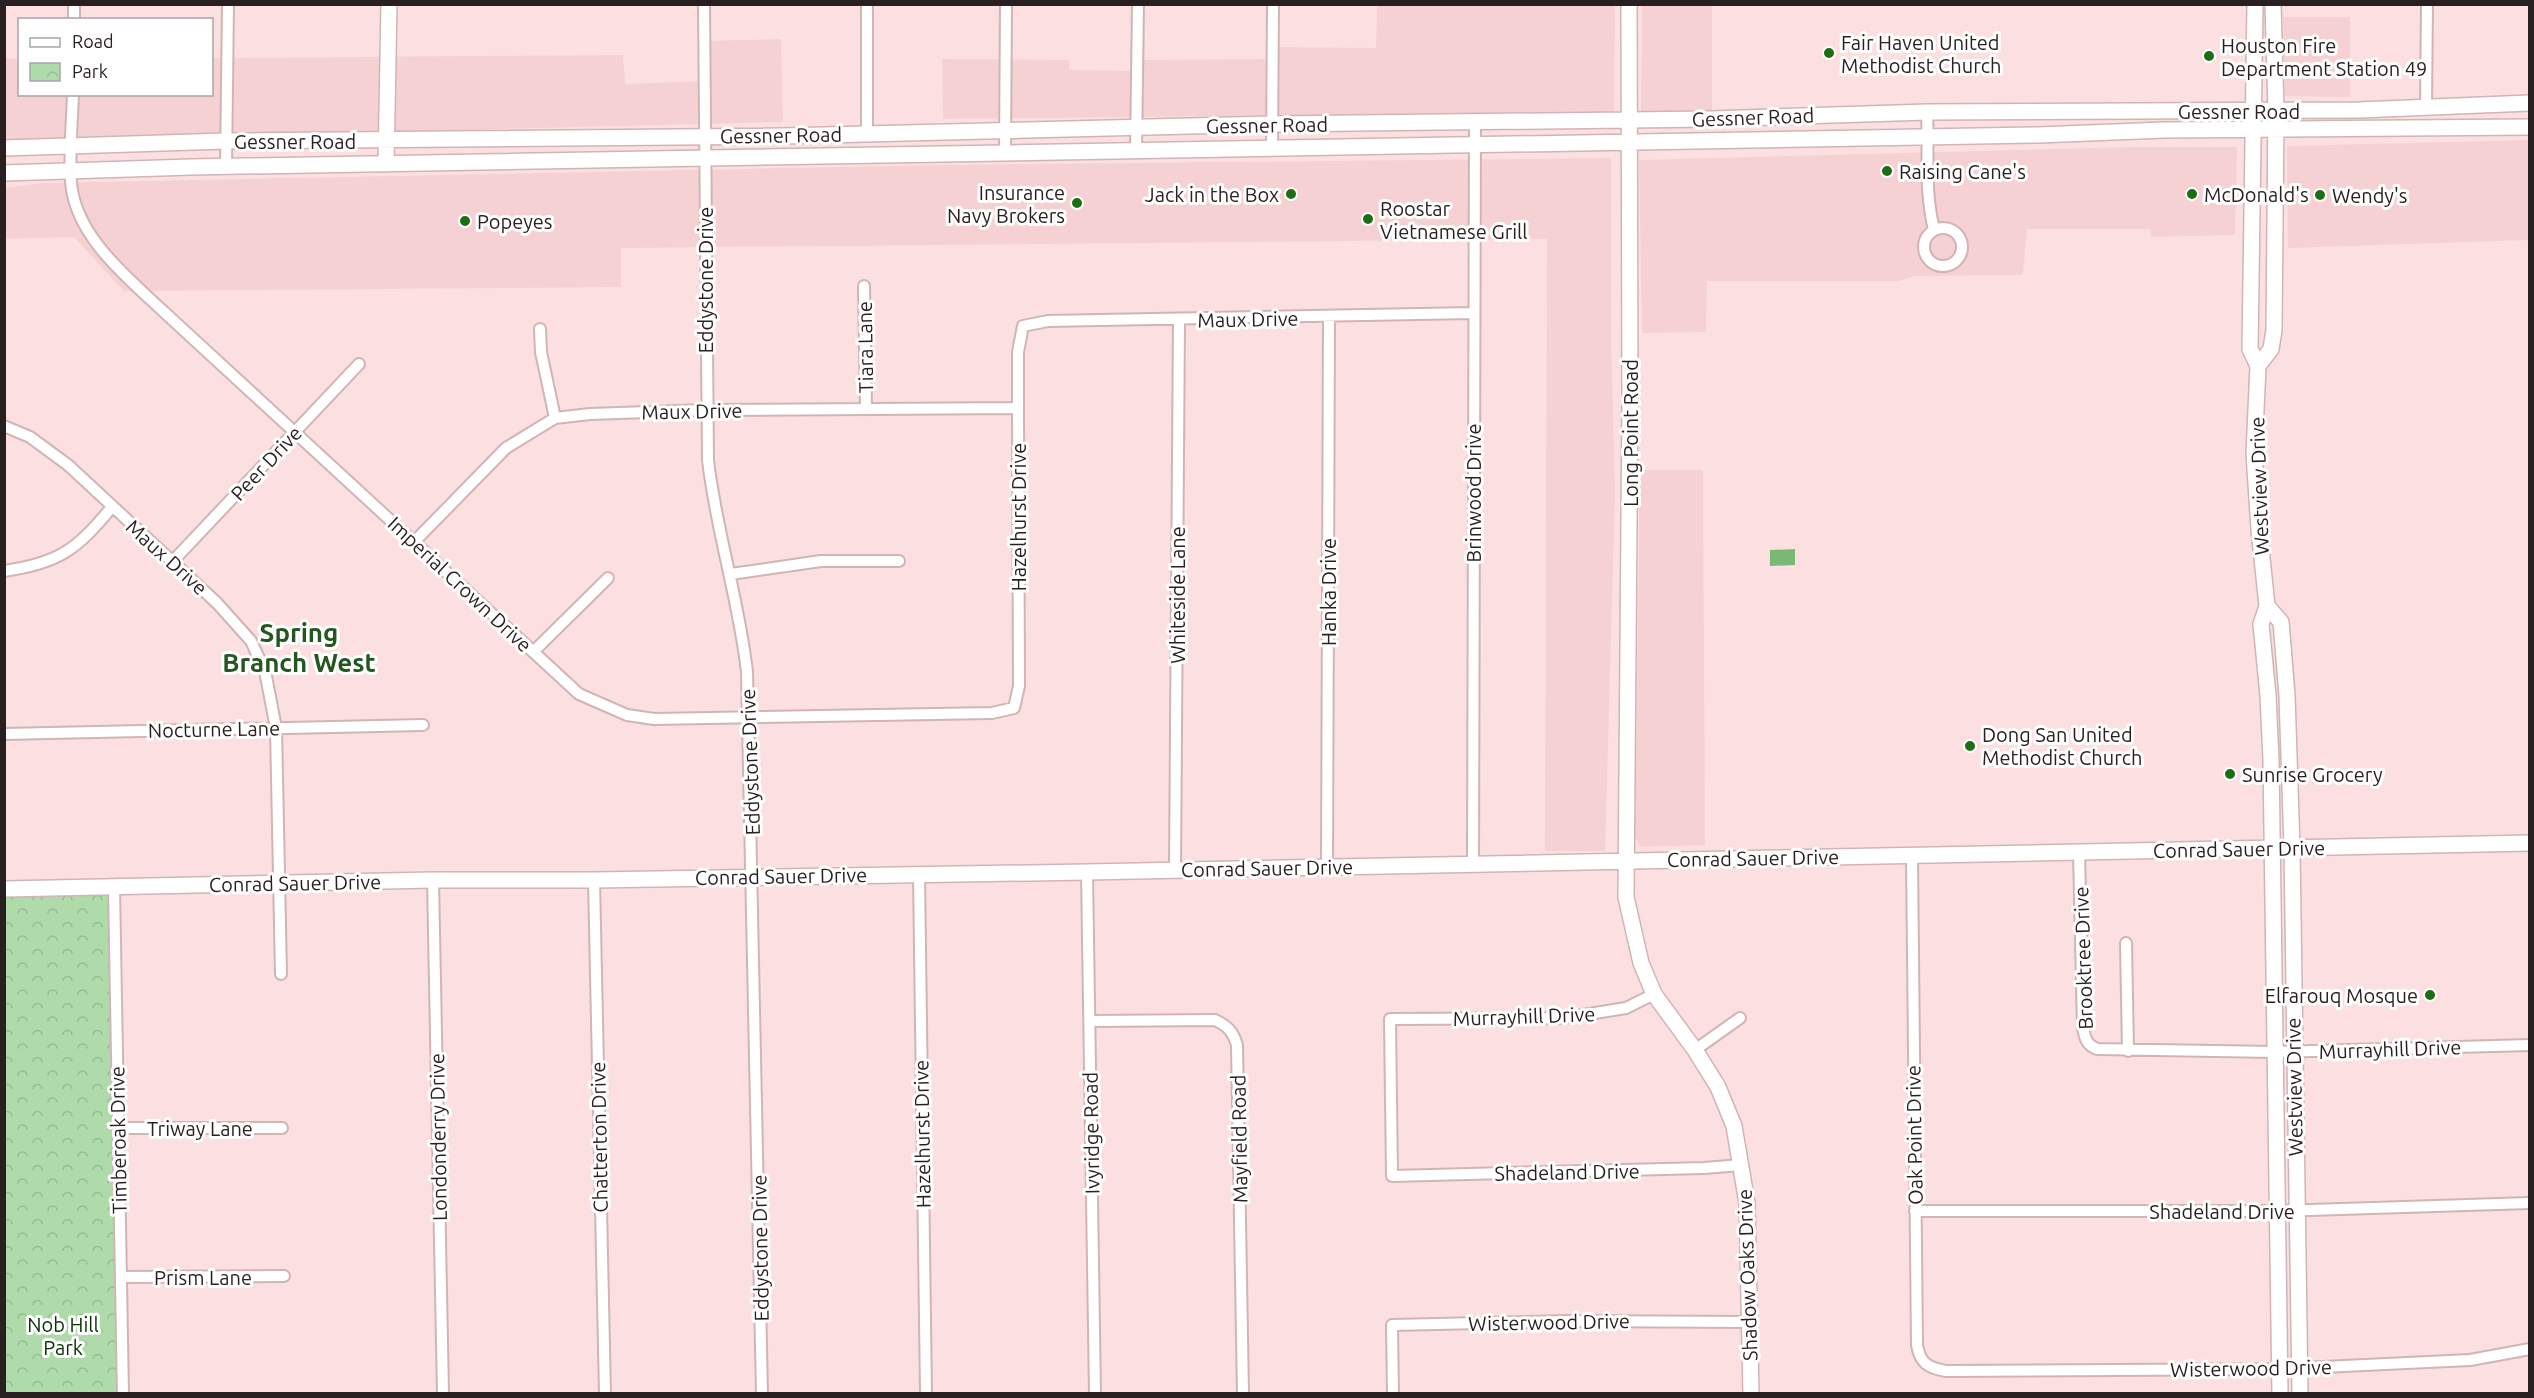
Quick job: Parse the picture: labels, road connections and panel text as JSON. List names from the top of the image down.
{
  "streets": {
    "main road": [
      "Gessner Road",
      "Long Point Road",
      "Westview Drive",
      "Conrad Sauer Drive",
      "Shadow Oaks Drive"
    ],
    "street": [
      "Eddystone Drive",
      "Maux Drive",
      "Tiara Lane",
      "Peer Drive",
      "Brinwood Drive",
      "Hazelhurst Drive",
      "Imperial Crown Drive",
      "Hanka Drive",
      "Whiteside Lane",
      "Nocturne Lane",
      "Brooktree Drive",
      "Murrayhill Drive",
      "Triway Lane",
      "Ivyridge Road",
      "Oak Point Drive",
      "Londonderry Drive",
      "Chatterton Drive",
      "Mayfield Road",
      "Timberoak Drive",
      "Shadeland Drive",
      "Prism Lane",
      "Wisterwood Drive"
    ]
  },
  "crossings": [
    ["Gessner Road", "Eddystone Drive"],
    ["Gessner Road", "Long Point Road"],
    ["Gessner Road", "Westview Drive"],
    ["Gessner Road", "Brinwood Drive"],
    ["Gessner Road", "Imperial Crown Drive"],
    ["Eddystone Drive", "Maux Drive"],
    ["Eddystone Drive", "Imperial Crown Drive"],
    ["Eddystone Drive", "Conrad Sauer Drive"],
    ["Maux Drive", "Tiara Lane"],
    ["Maux Drive", "Peer Drive"],
    ["Maux Drive", "Brinwood Drive"],
    ["Maux Drive", "Hazelhurst Drive"],
    ["Maux Drive", "Imperial Crown Drive"],
    ["Maux Drive", "Hanka Drive"],
    ["Maux Drive", "Whiteside Lane"],
    ["Maux Drive", "Nocturne Lane"],
    ["Maux Drive", "Conrad Sauer Drive"],
    ["Long Point Road", "Conrad Sauer Drive"],
    ["Long Point Road", "Shadow Oaks Drive"],
    ["Peer Drive", "Imperial Crown Drive"],
    ["Westview Drive", "Conrad Sauer Drive"],
    ["Westview Drive", "Murrayhill Drive"],
    ["Westview Drive", "Shadeland Drive"],
    ["Westview Drive", "Wisterwood Drive"],
    ["Brinwood Drive", "Conrad Sauer Drive"],
    ["Hazelhurst Drive", "Imperial Crown Drive"],
    ["Hazelhurst Drive", "Conrad Sauer Drive"],
    ["Hanka Drive", "Conrad Sauer Drive"],
    ["Whiteside Lane", "Conrad Sauer Drive"],
    ["Conrad Sauer Drive", "Brooktree Drive"],
    ["Conrad Sauer Drive", "Ivyridge Road"],
    ["Conrad Sauer Drive", "Oak Point Drive"],
    ["Conrad Sauer Drive", "Londonderry Drive"],
    ["Conrad Sauer Drive", "Chatterton Drive"],
    ["Conrad Sauer Drive", "Timberoak Drive"],
    ["Conrad Sauer Drive", "Shadow Oaks Drive"],
    ["Brooktree Drive", "Murrayhill Drive"],
    ["Murrayhill Drive", "Shadeland Drive"],
    ["Murrayhill Drive", "Shadow Oaks Drive"],
    ["Triway Lane", "Timberoak Drive"],
    ["Ivyridge Road", "Mayfield Road"],
    ["Oak Point Drive", "Shadeland Drive"],
    ["Oak Point Drive", "Wisterwood Drive"],
    ["Timberoak Drive", "Prism Lane"],
    ["Shadeland Drive", "Shadow Oaks Drive"],
    ["Shadow Oaks Drive", "Wisterwood Drive"]
  ],
  "districts": ["Spring Branch West"],
  "parks": ["Nob Hill Park"],
  "places": [
    "Fair Haven United Methodist Church",
    "Houston Fire Department Station 49",
    "Raising Cane's",
    "Jack in the Box",
    "McDonald's",
    "Wendy's",
    "Insurance Navy Brokers",
    "Roostar Vietnamese Grill",
    "Popeyes",
    "Dong San United Methodist Church",
    "Sunrise Grocery",
    "Elfarouq Mosque"
  ],
  "legend": ["Road", "Park"]
}
